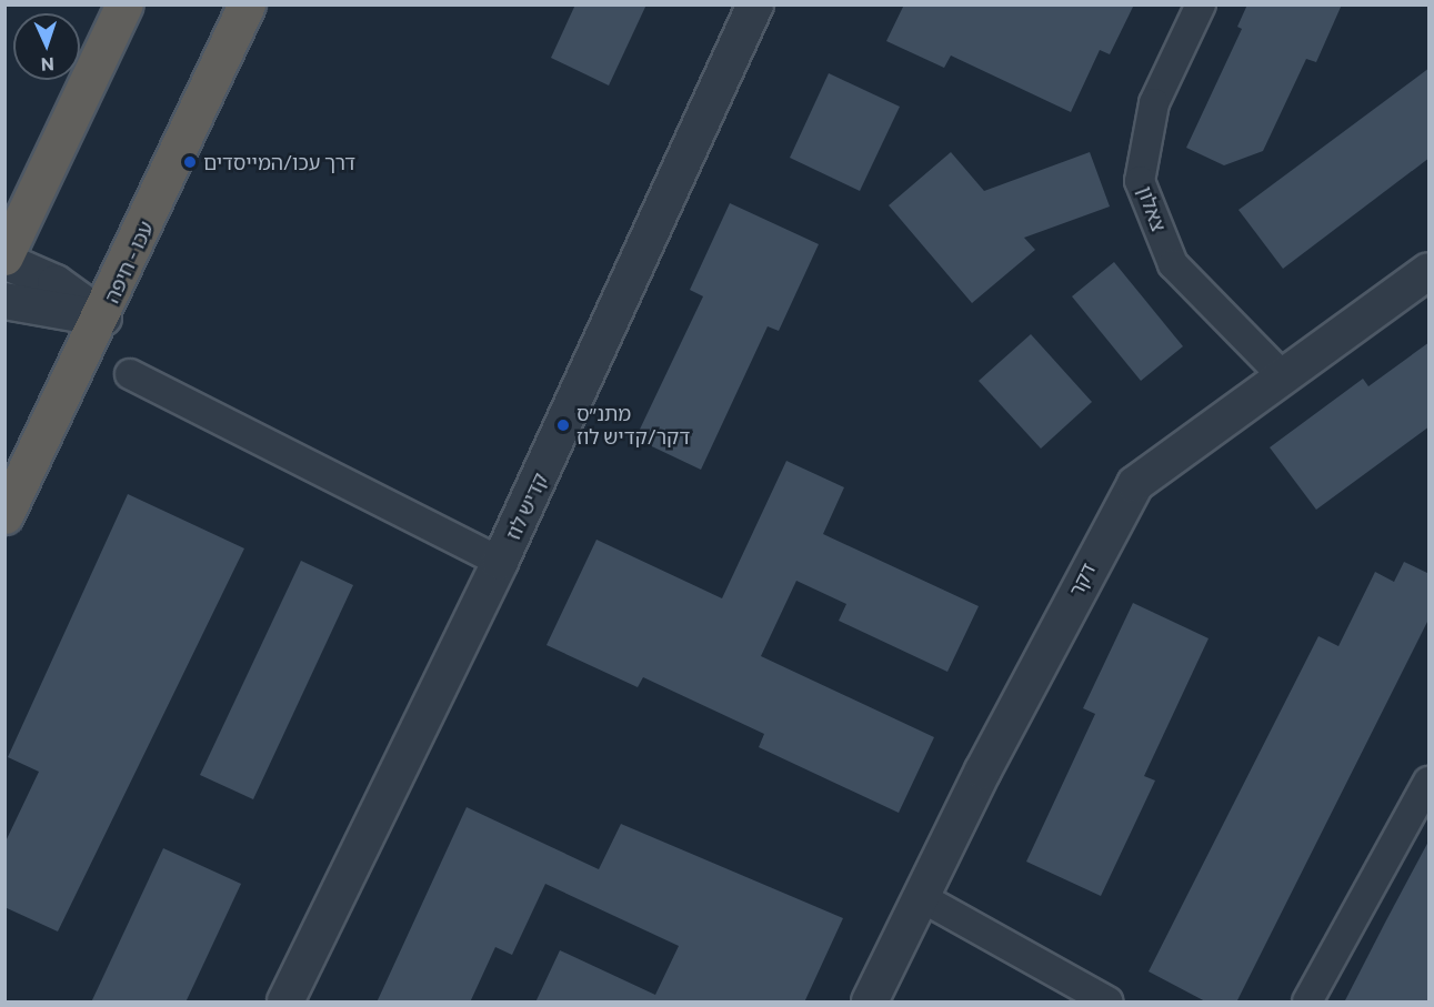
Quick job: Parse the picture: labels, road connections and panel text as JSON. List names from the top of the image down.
{
  "streets": {
    "highway": ["עכו - חיפה"],
    "street": ["צאלון", "קדיש לוז", "דקר"]
  },
  "crossings": [
    ["צאלון", "דקר"]
  ],
  "places": ["דרך עכו/המייסדים", "מתנ״ס דקר/קדיש לוז"],
  "north": "bottom"
}
